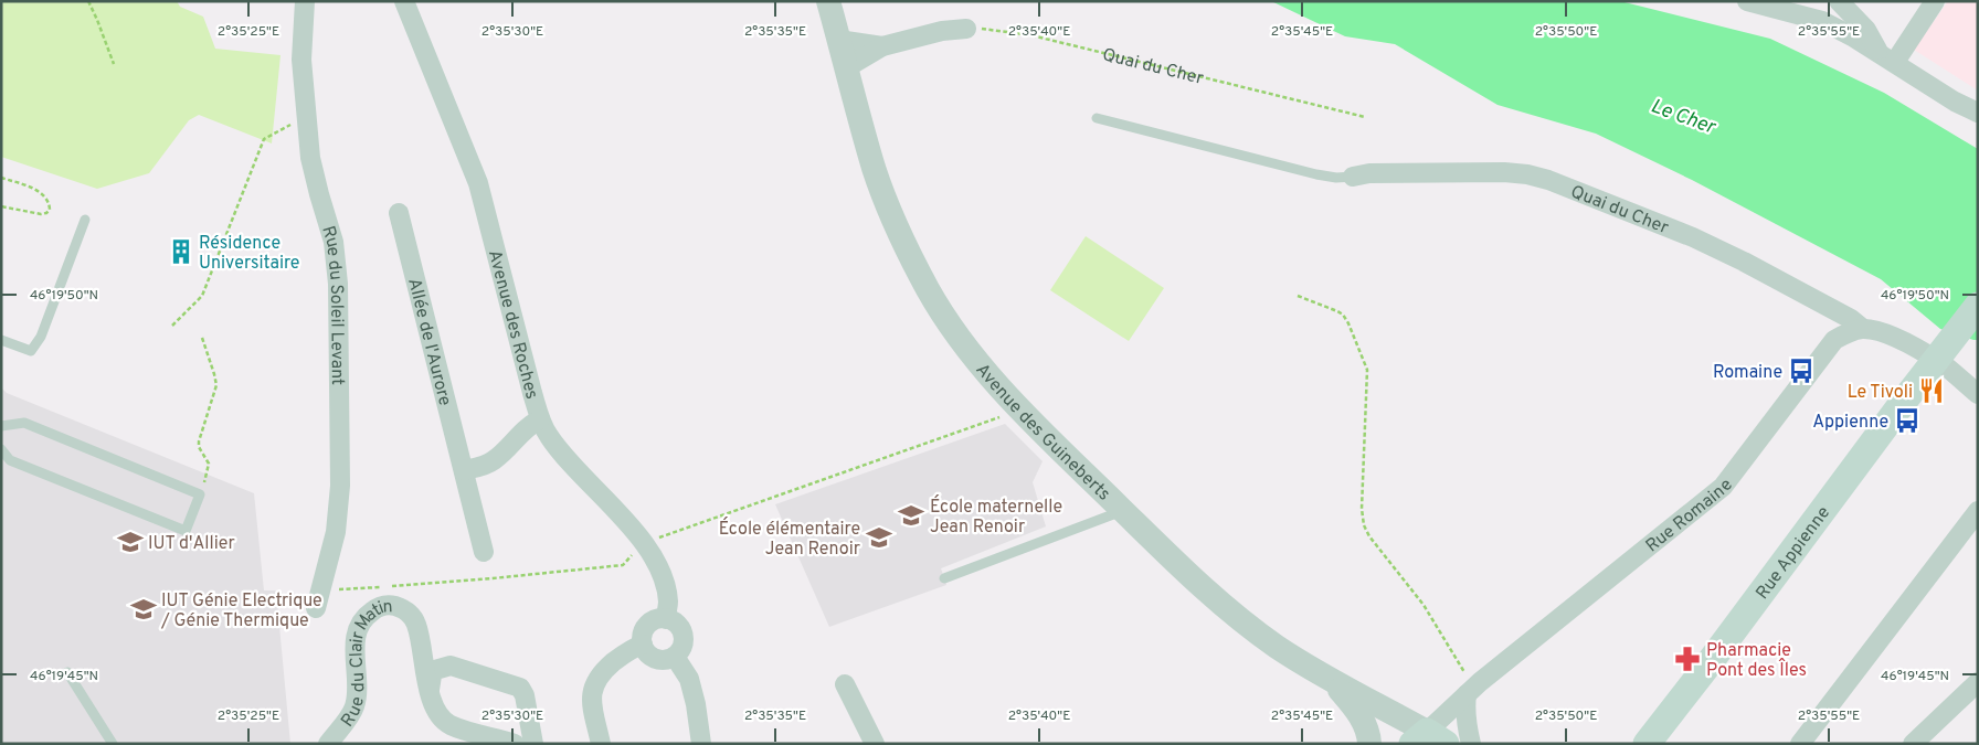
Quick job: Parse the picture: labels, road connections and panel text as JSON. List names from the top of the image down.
{
  "streets": {
    "main road": ["Rue Appienne"],
    "street": [
      "Quai du Cher",
      "Rue du Soleil Levant",
      "Avenue des Roches",
      "Allée de l'Aurore",
      "Avenue des Guineberts",
      "Rue Romaine",
      "Rue du Clair Matin"
    ]
  },
  "crossings": [
    ["Quai du Cher", "Rue Romaine"],
    ["Avenue des Guineberts", "Rue Romaine"]
  ],
  "water": ["Le Cher"],
  "places": {
    "building": ["Résidence Universitaire"],
    "bus stop": ["Romaine", "Appienne"],
    "restaurant": ["Le Tivoli"],
    "school or university": [
      "École maternelle Jean Renoir",
      "École élémentaire Jean Renoir",
      "IUT d'Allier",
      "IUT Génie Electrique / Génie Thermique"
    ],
    "pharmacy": ["Pharmacie Pont des Îles"]
  },
  "coordinates": [
    "2°35'25\"E",
    "2°35'30\"E",
    "2°35'35\"E",
    "2°35'40\"E",
    "2°35'45\"E",
    "2°35'50\"E",
    "2°35'55\"E",
    "46°19'50\"N",
    "46°19'45\"N"
  ]
}
